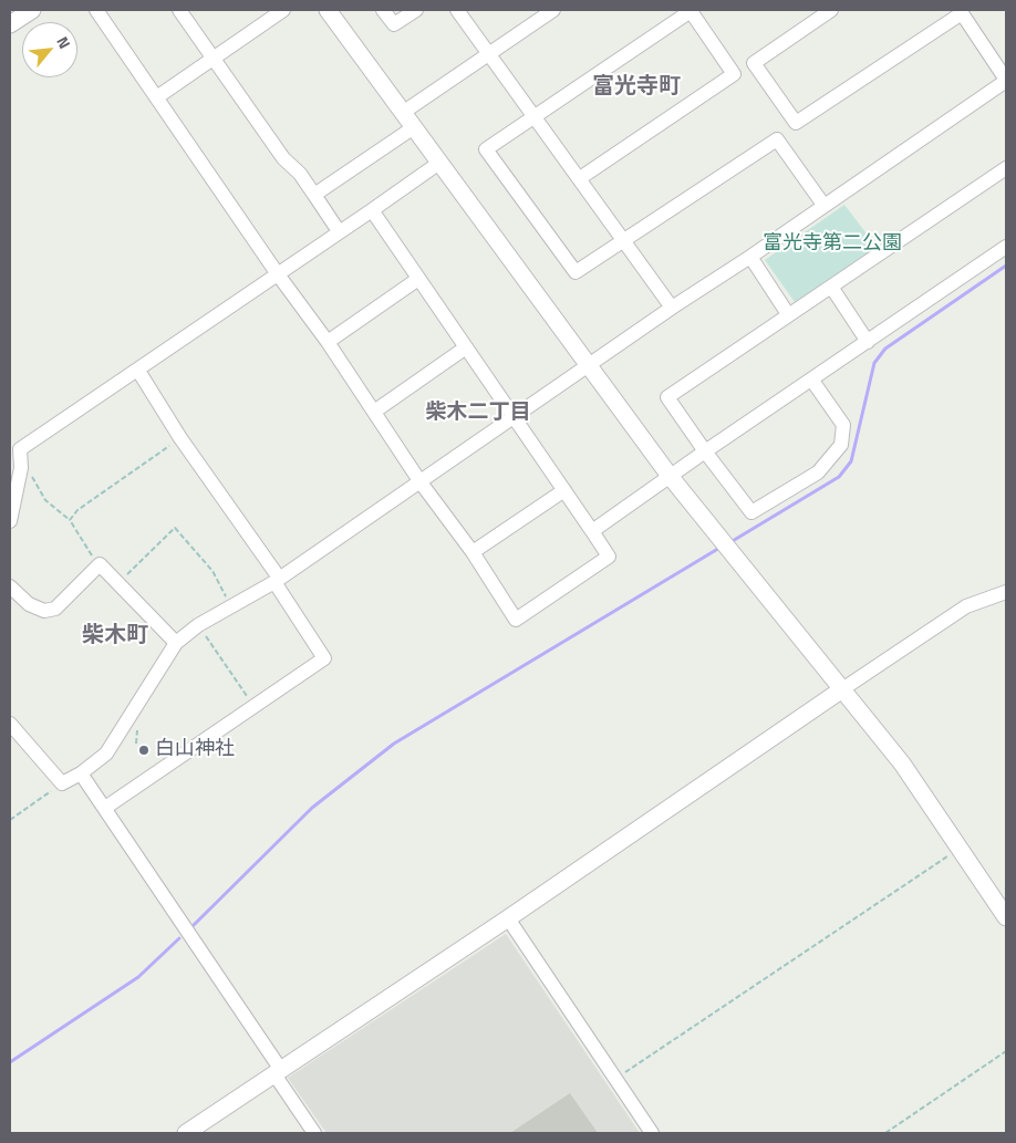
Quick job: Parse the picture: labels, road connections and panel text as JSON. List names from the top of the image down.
{
  "districts": ["富光寺町", "柴木二丁目", "柴木町"],
  "parks": ["富光寺第二公園"],
  "places": ["白山神社"],
  "north": "top right"
}
